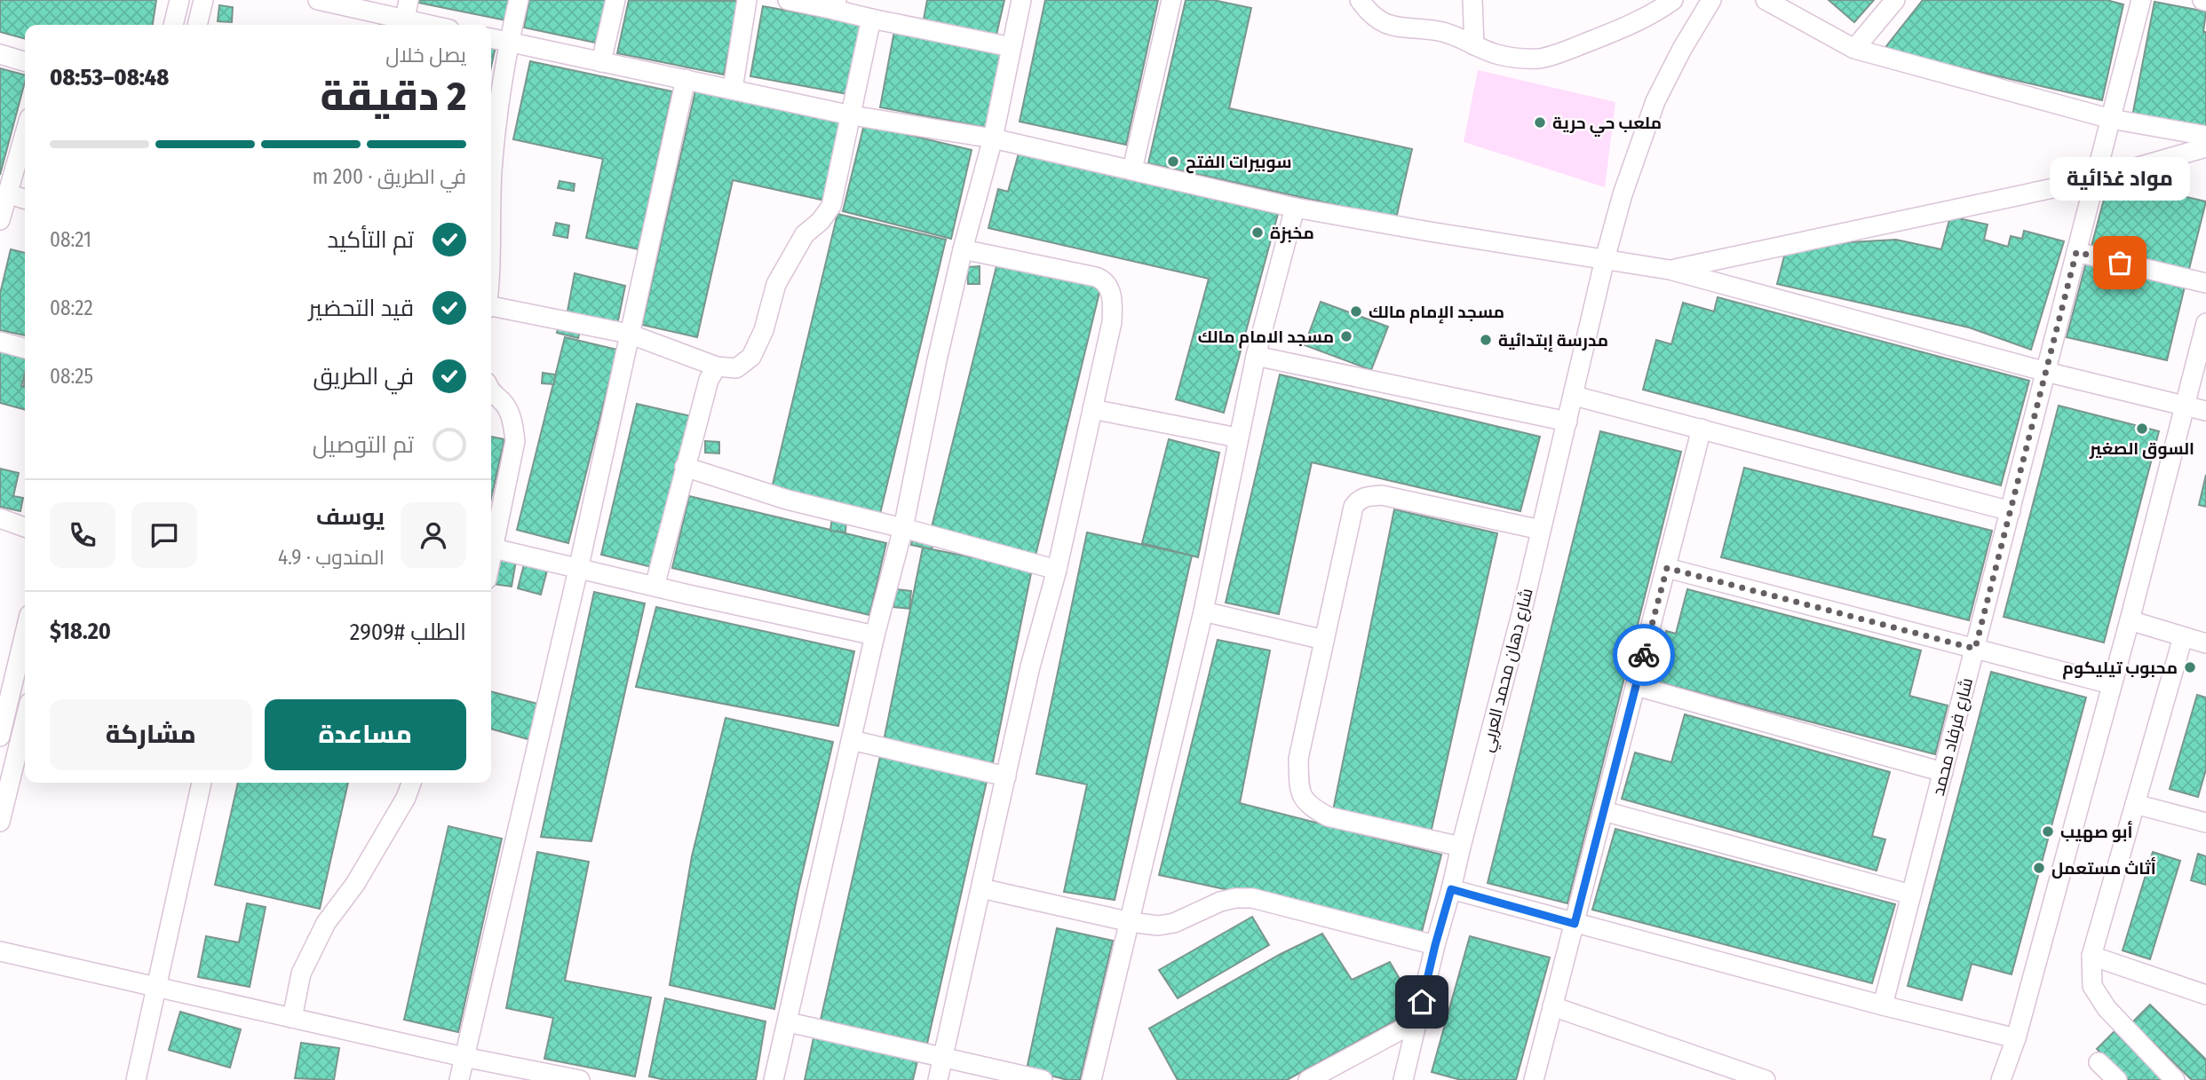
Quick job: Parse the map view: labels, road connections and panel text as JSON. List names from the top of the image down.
{
  "streets": {
    "street": ["شارع دهان محمد العربي", "شارع فرفاد محمد"]
  },
  "places": [
    "ملعب حي حرية",
    "سوبيرات الفتح",
    "مخبزة",
    "مواد غذائية",
    "مسجد الإمام مالك",
    "مسجد الامام مالك",
    "مدرسة إبتدائية",
    "السوق الصغير",
    "محبوب تيليكوم",
    "أبو صهيب",
    "أثاث مستعمل"
  ],
  "page": {
    "heading": ["2 دقيقة", "يصل خلال", "08:48–08:53"],
    "panel": [
      "يوسف",
      "المندوب · 4.9",
      "الطلب #2909",
      "$18.20"
    ],
    "bar": "في الطريق · 200 m",
    "bubble": "مواد غذائية",
    "list": [
      ["تم التأكيد", "08:21"],
      ["قيد التحضير", "08:22"],
      ["في الطريق", "08:25"],
      "تم التوصيل"
    ],
    "buttons": ["مساعدة", "مشاركة"]
  }
}
